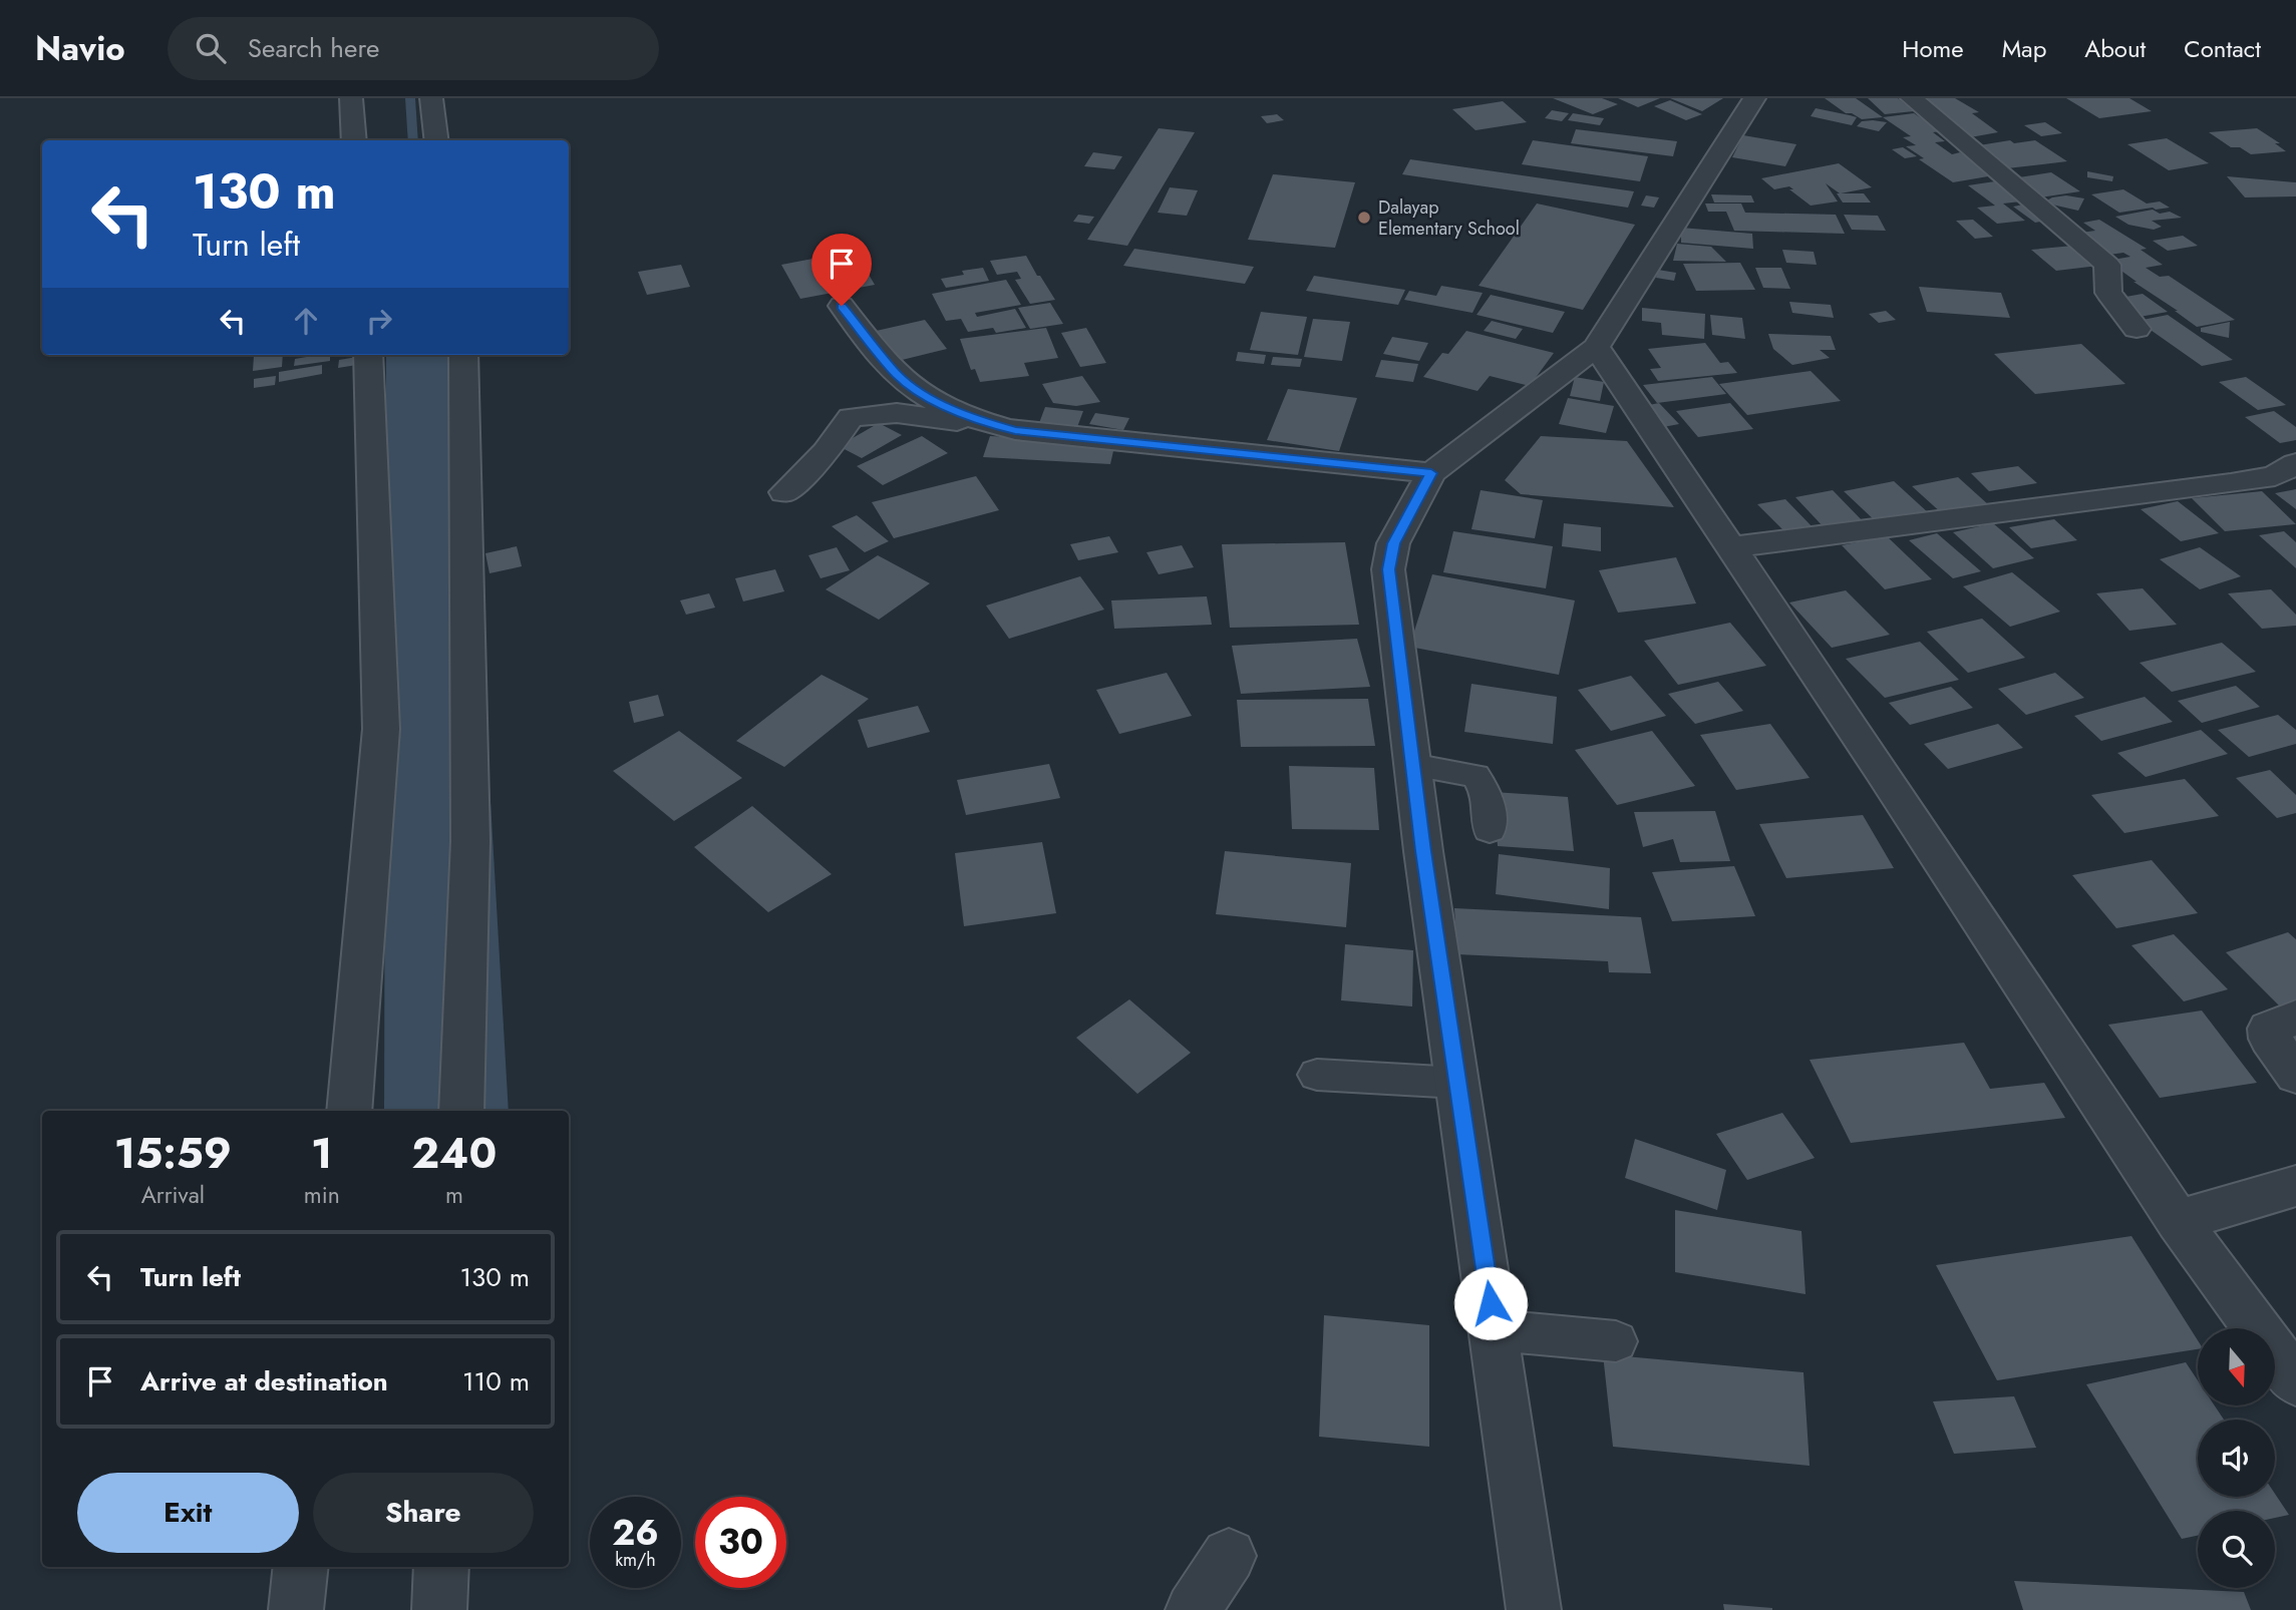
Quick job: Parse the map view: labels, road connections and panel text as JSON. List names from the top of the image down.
{
  "places": ["Dalayap Elementary School"],
  "north": "bottom",
  "page": {
    "header": "Navio",
    "search": "Search here",
    "nav": [
      "Home",
      "Map",
      "About",
      "Contact"
    ],
    "turn": ["130 m", "Turn left"],
    "eta": [
      "15:59",
      "Arrival",
      "1",
      "min",
      "240",
      "m"
    ],
    "list": [
      {
        "name": "Turn left",
        "value": "130 m"
      },
      {
        "name": "Arrive at destination",
        "value": "110 m"
      }
    ],
    "buttons": ["Exit", "Share"],
    "speed": "26 km/h",
    "limit": "30"
  }
}
